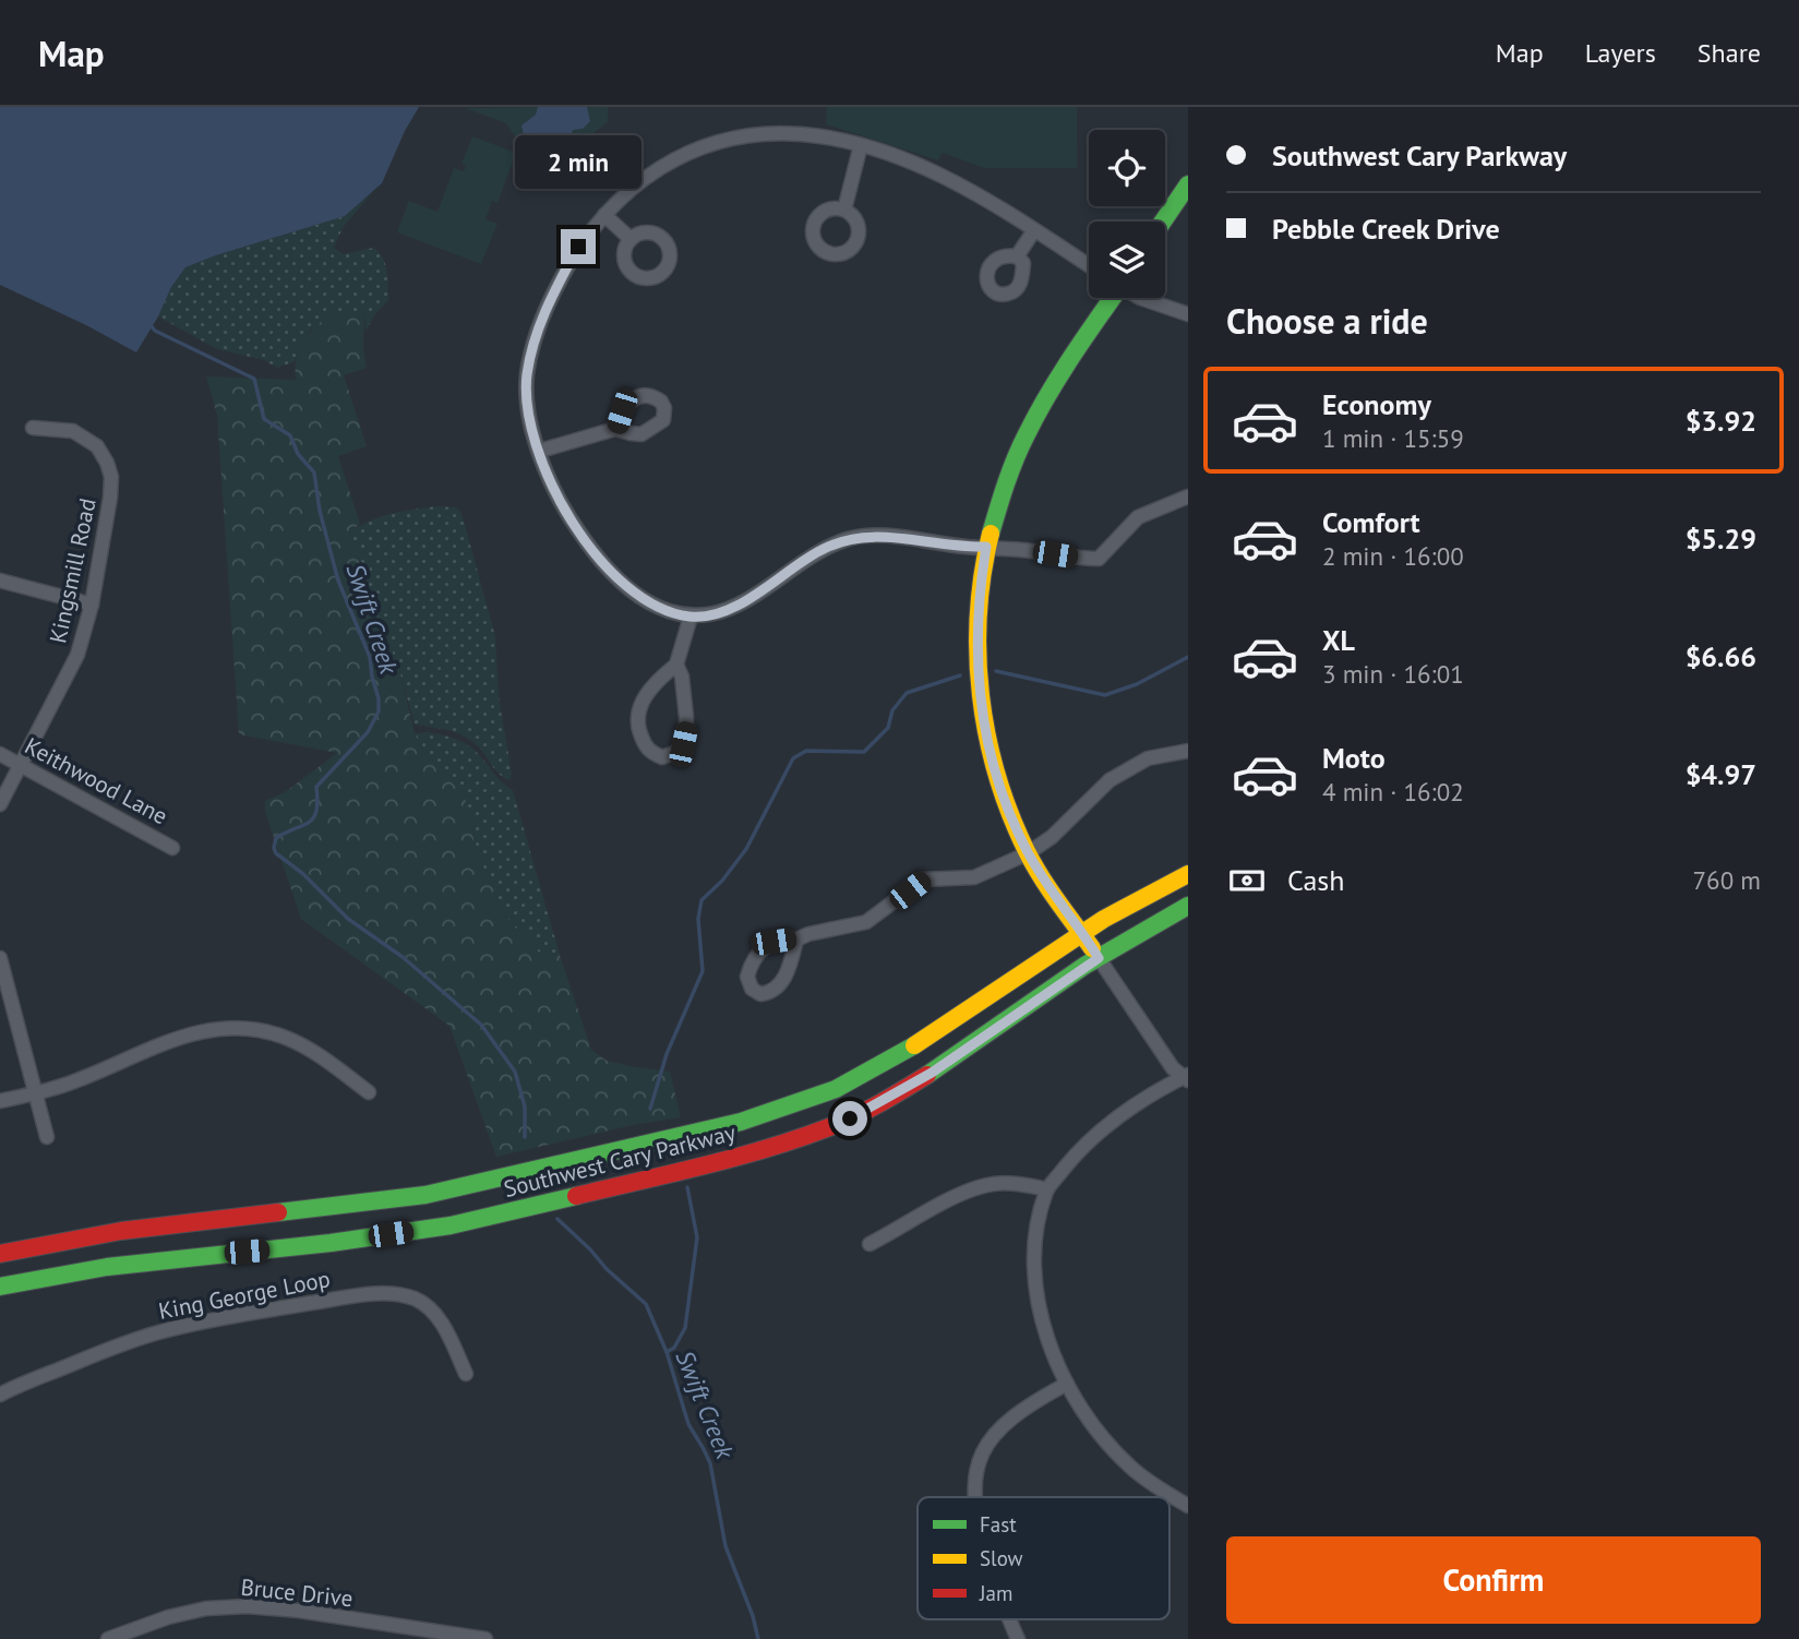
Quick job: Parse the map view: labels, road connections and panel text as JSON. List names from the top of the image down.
{
  "streets": {
    "main road": ["Southwest Cary Parkway"],
    "street": [
      "Kingsmill Road",
      "Keithwood Lane",
      "King George Loop",
      "Bruce Drive"
    ]
  },
  "crossings": [
    ["Kingsmill Road", "Keithwood Lane"]
  ],
  "water": ["Swift Creek"],
  "legend": ["Fast", "Slow", "Jam"],
  "page": {
    "header": "Map",
    "nav": ["Map", "Layers", "Share"],
    "banner": ["Southwest Cary Parkway", "Pebble Creek Drive"],
    "bubble": "2 min",
    "heading": "Choose a ride",
    "list": [
      {
        "name": "Economy",
        "note": "1 min · 15:59",
        "value": "$3.92"
      },
      {
        "name": "Comfort",
        "note": "2 min · 16:00",
        "value": "$5.29"
      },
      {
        "name": "XL",
        "note": "3 min · 16:01",
        "value": "$6.66"
      },
      {
        "name": "Moto",
        "note": "4 min · 16:02",
        "value": "$4.97"
      }
    ],
    "pay": ["Cash", "760 m"],
    "buttons": "Confirm"
  }
}
